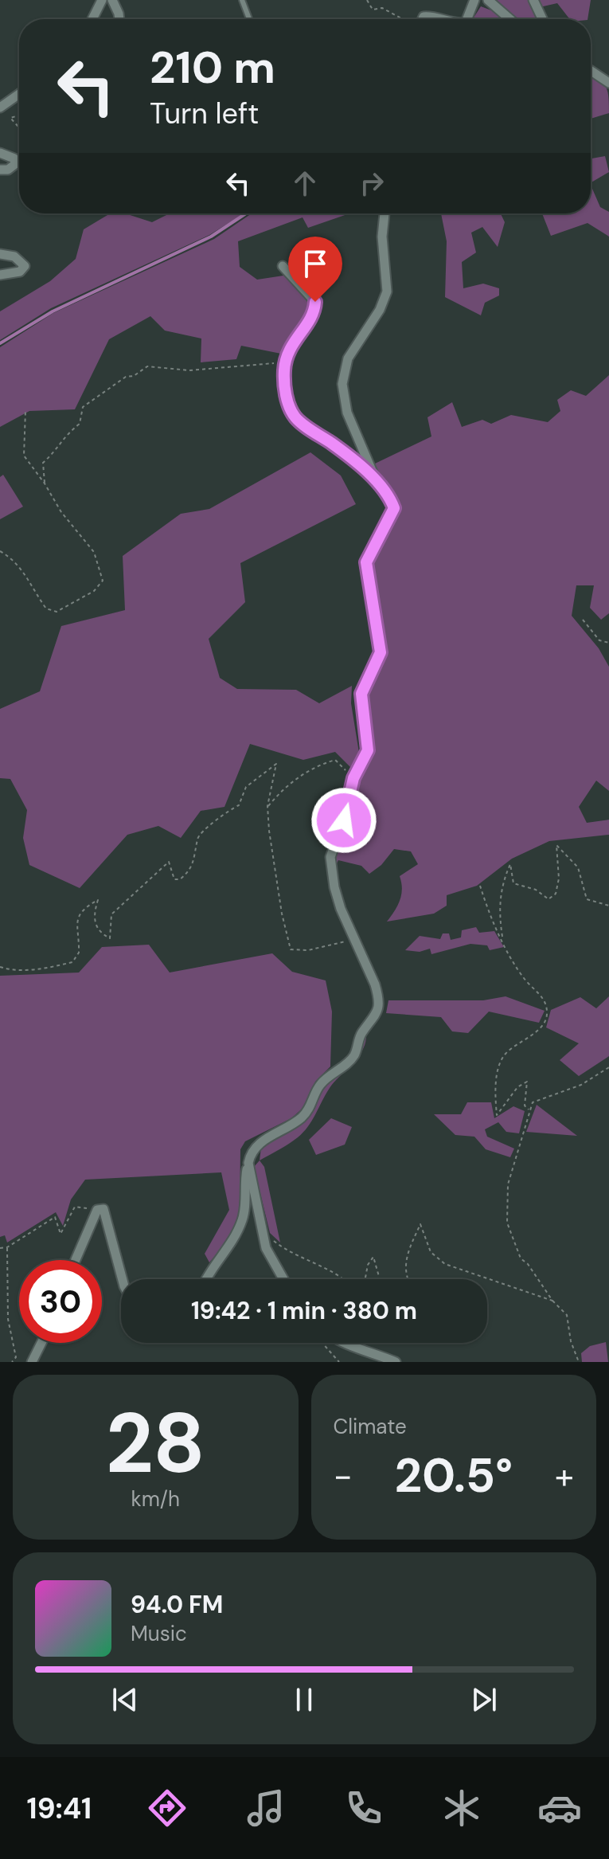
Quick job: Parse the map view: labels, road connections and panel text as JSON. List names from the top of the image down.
{
  "page": {
    "turn": ["210 m", "Turn left"],
    "limit": "30",
    "trip": "19:42 · 1 min · 380 m",
    "tile": [
      ["28", "km/h"],
      "Climate"
    ],
    "heat": ["−", "20.5°", "+"],
    "song": ["94.0 FM", "Music"],
    "tabs": "19:41"
  }
}
